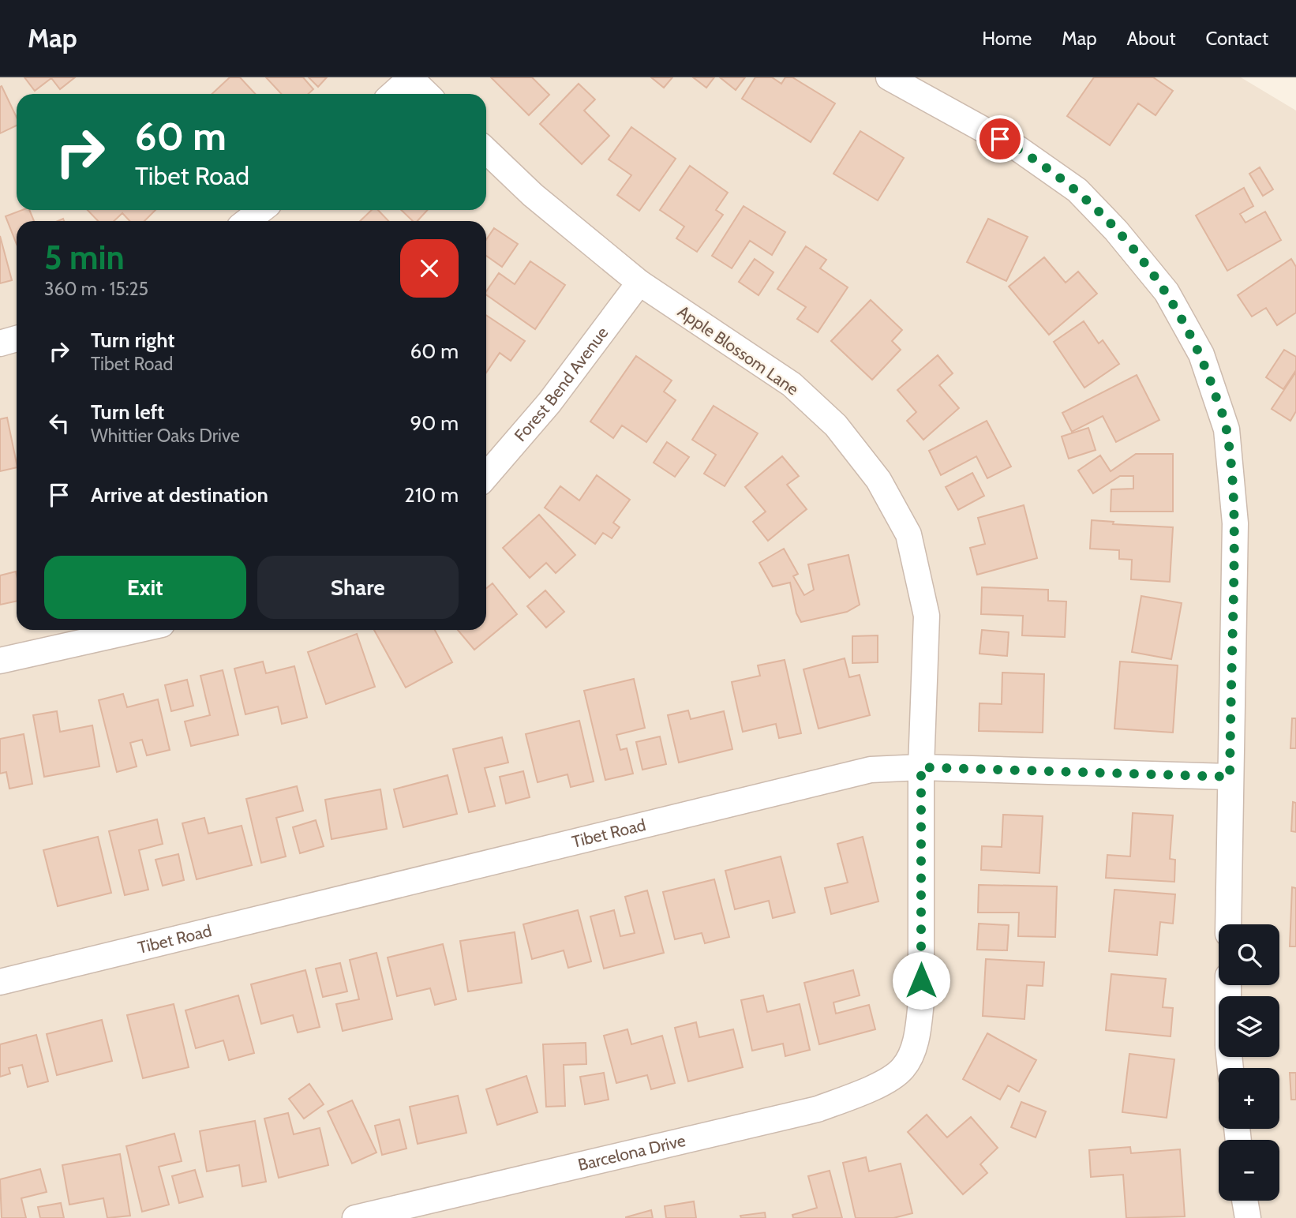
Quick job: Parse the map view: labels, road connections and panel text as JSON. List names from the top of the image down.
{
  "streets": {
    "street": [
      "Apple Blossom Lane",
      "Forest Bend Avenue",
      "Tibet Road",
      "Barcelona Drive"
    ]
  },
  "crossings": [
    ["Apple Blossom Lane", "Forest Bend Avenue"],
    ["Apple Blossom Lane", "Tibet Road"],
    ["Apple Blossom Lane", "Barcelona Drive"]
  ],
  "page": {
    "header": "Map",
    "nav": [
      "Home",
      "Map",
      "About",
      "Contact"
    ],
    "turn": ["60 m", "Tibet Road"],
    "heading": ["5 min", "360 m · 15:25"],
    "list": [
      {
        "name": "Turn right",
        "note": "Tibet Road",
        "value": "60 m"
      },
      {
        "name": "Turn left",
        "note": "Whittier Oaks Drive",
        "value": "90 m"
      },
      {
        "name": "Arrive at destination",
        "value": "210 m"
      }
    ],
    "buttons": ["Exit", "Share"],
    "map_buttons": ["+", "−"]
  }
}
